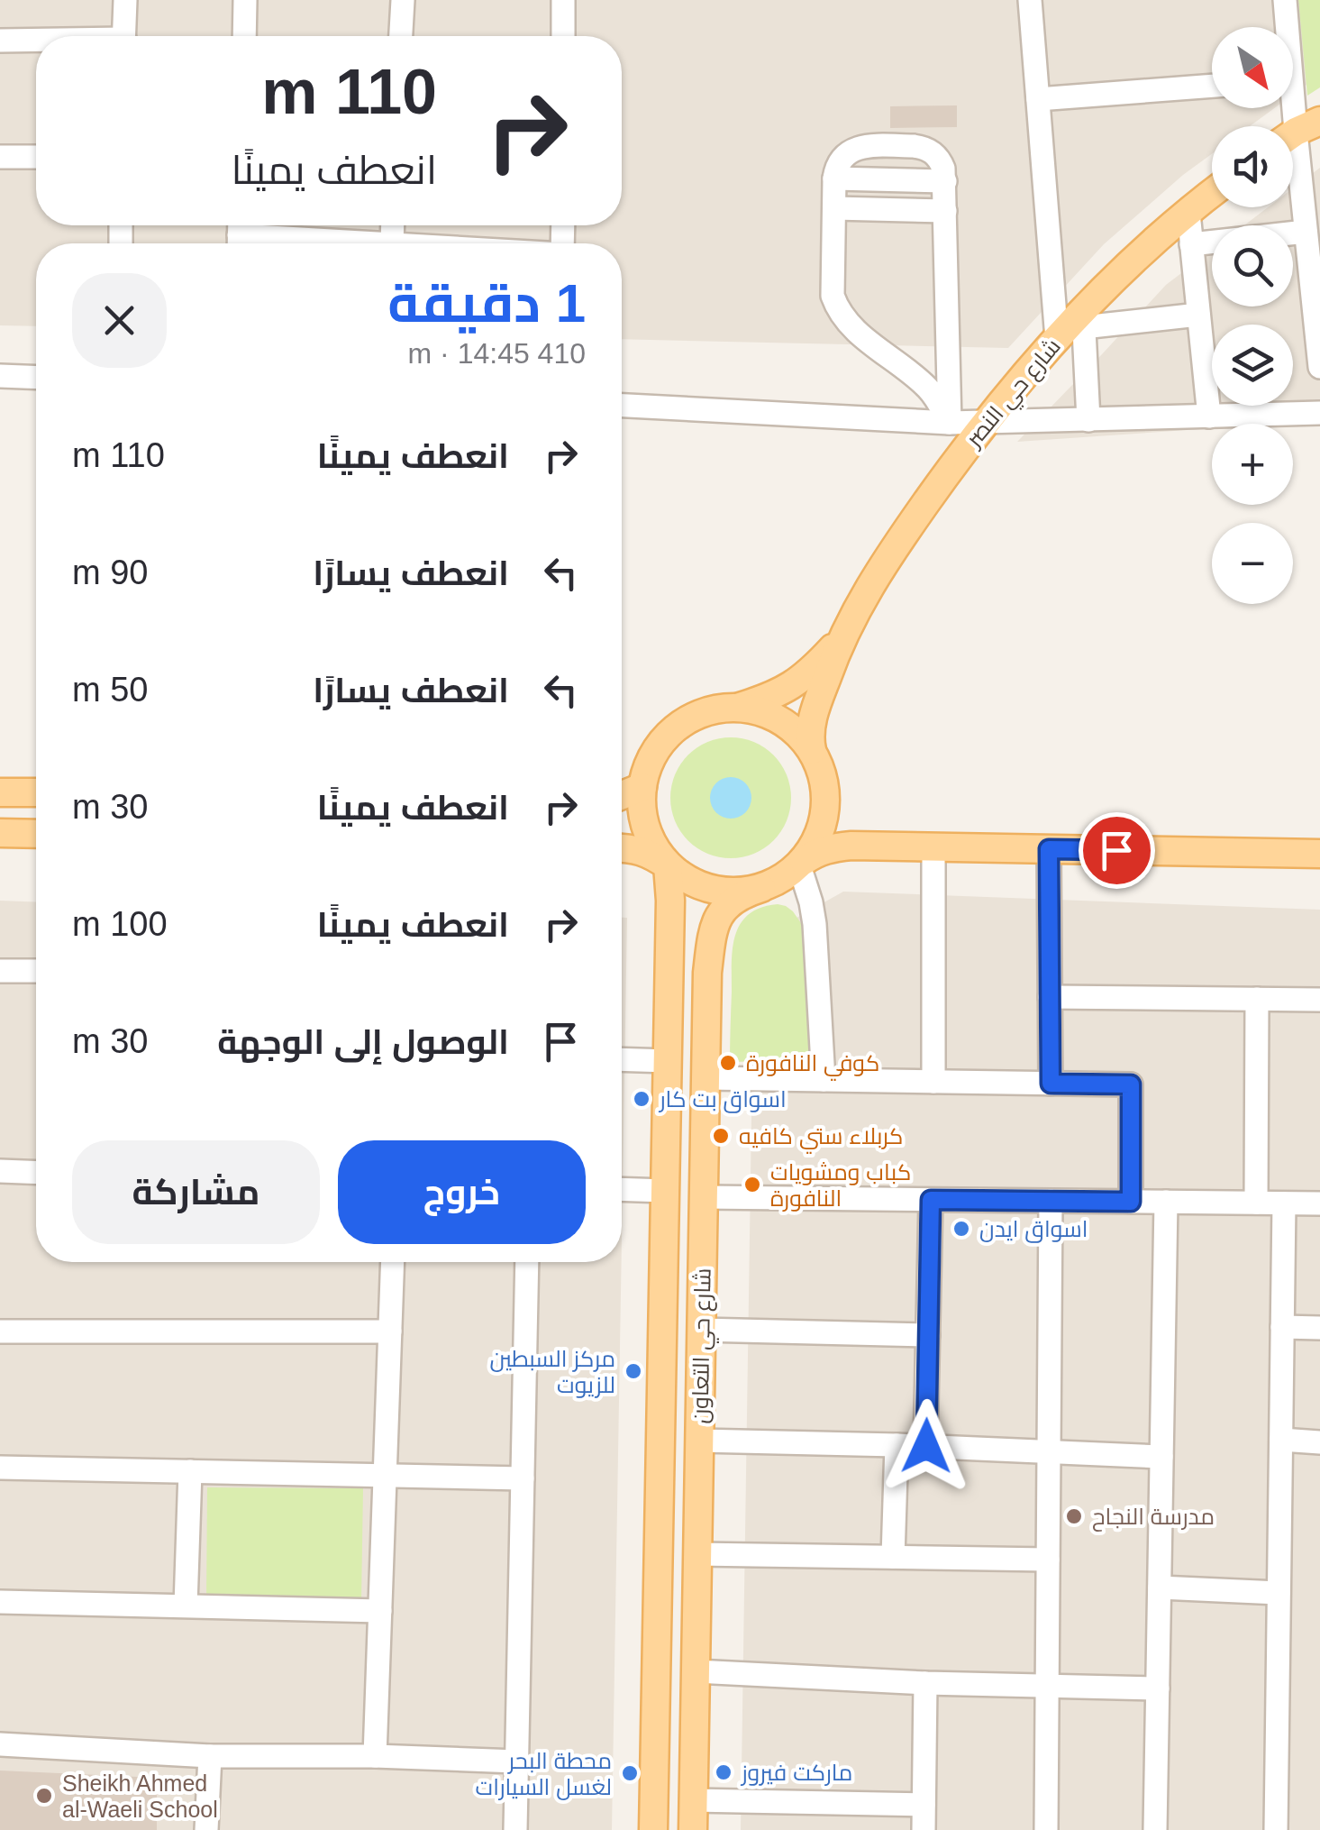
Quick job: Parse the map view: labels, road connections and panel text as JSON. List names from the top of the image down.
{
  "streets": {
    "main road": ["شارع حي النصر", "شارع حي التعاون"]
  },
  "places": [
    "كوفي النافورة",
    "اسواق بت كار",
    "كربلاء ستي كافيه",
    "كباب ومشويات النافورة",
    "اسواق ايدن",
    "مركز السبطين للزيوت",
    "مدرسة النجاح",
    "ماركت فيروز",
    "محطة البحر لغسل السيارات",
    "Sheikh Ahmed al-Waeli School"
  ],
  "north": "bottom right",
  "page": {
    "map_buttons": ["+", "−"],
    "turn": ["110 m", "انعطف يمينًا"],
    "heading": ["1 دقيقة", "410 m · 14:45"],
    "list": [
      {
        "name": "انعطف يمينًا",
        "value": "110 m"
      },
      {
        "name": "انعطف يسارًا",
        "value": "90 m"
      },
      {
        "name": "انعطف يسارًا",
        "value": "50 m"
      },
      {
        "name": "انعطف يمينًا",
        "value": "30 m"
      },
      {
        "name": "انعطف يمينًا",
        "value": "100 m"
      },
      {
        "name": "الوصول إلى الوجهة",
        "value": "30 m"
      }
    ],
    "buttons": ["خروج", "مشاركة"]
  }
}
